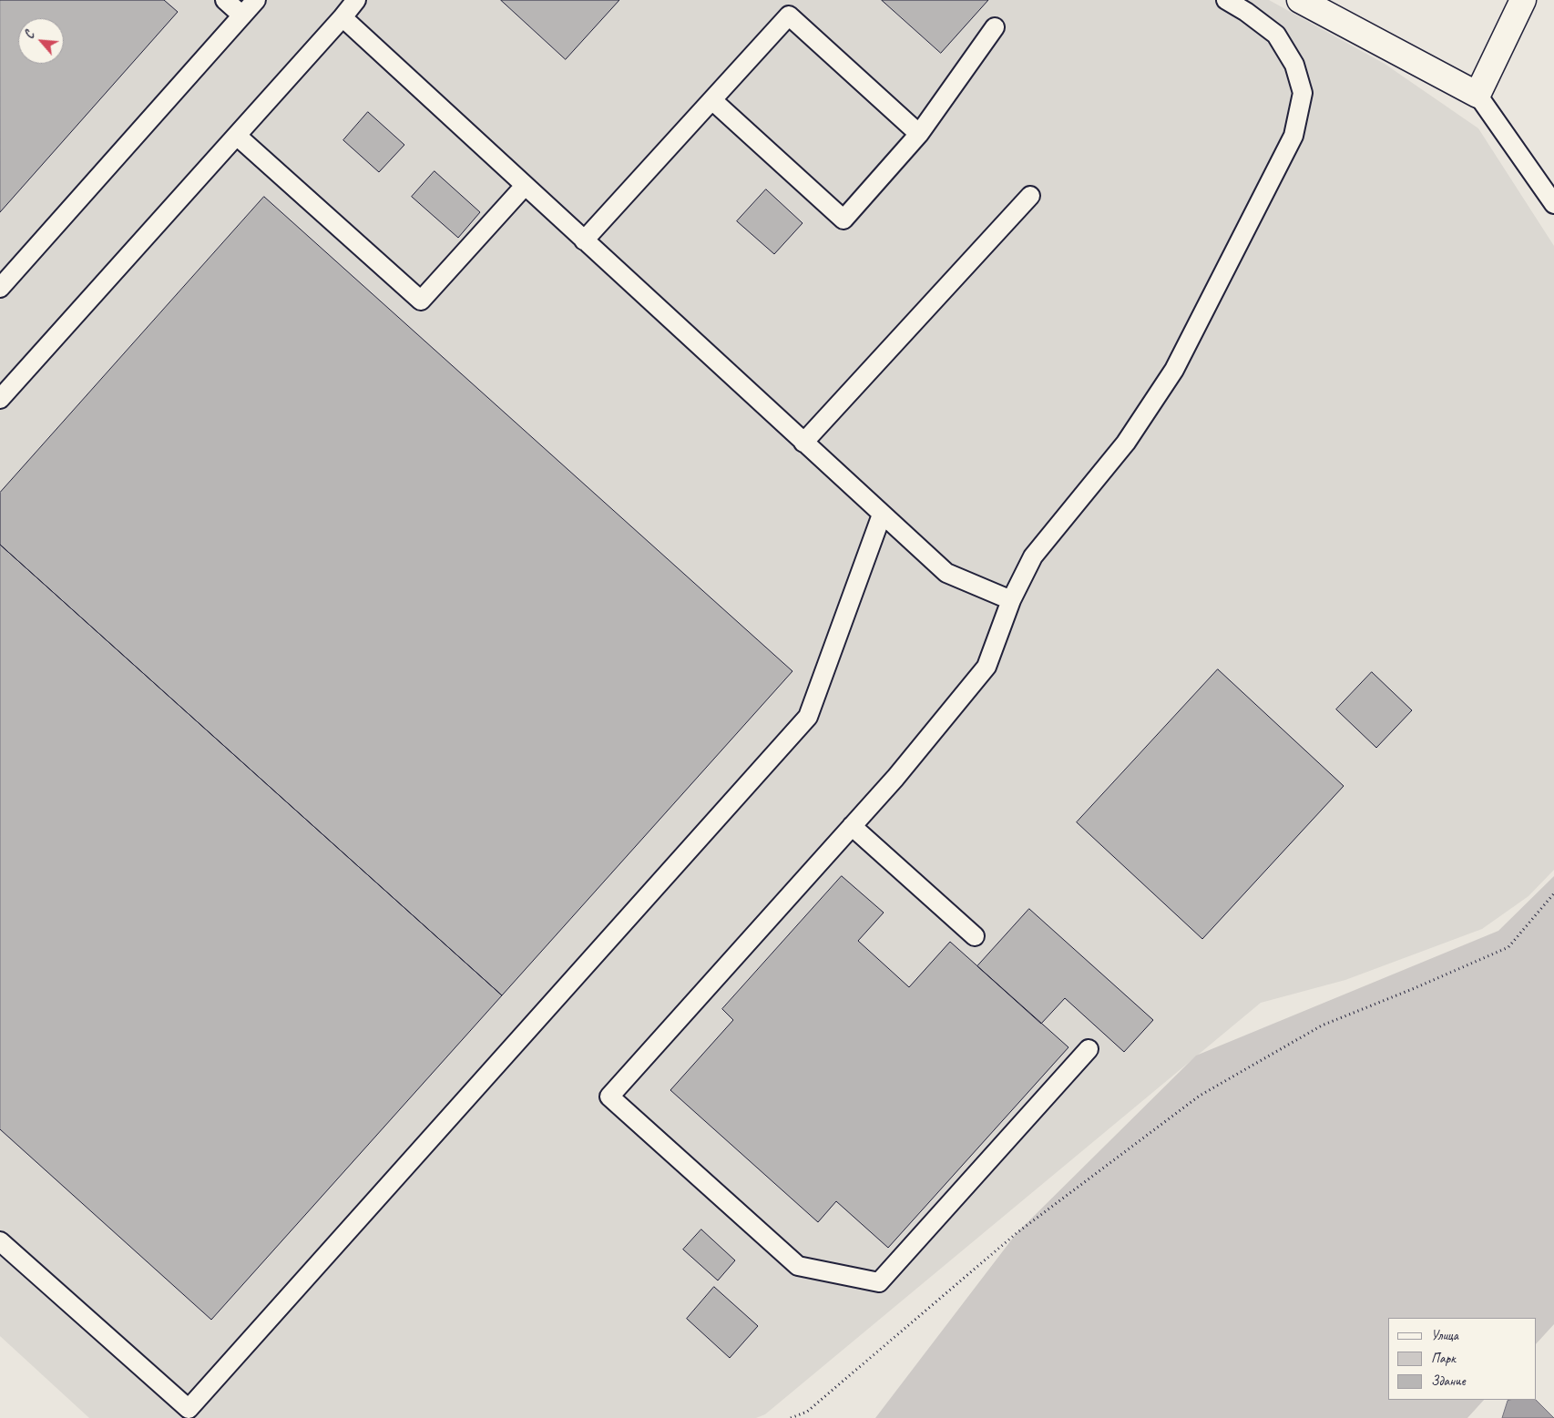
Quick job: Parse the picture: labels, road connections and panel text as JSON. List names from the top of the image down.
{
  "legend": ["Улица", "Парк", "Здание"],
  "north": "top left"
}
